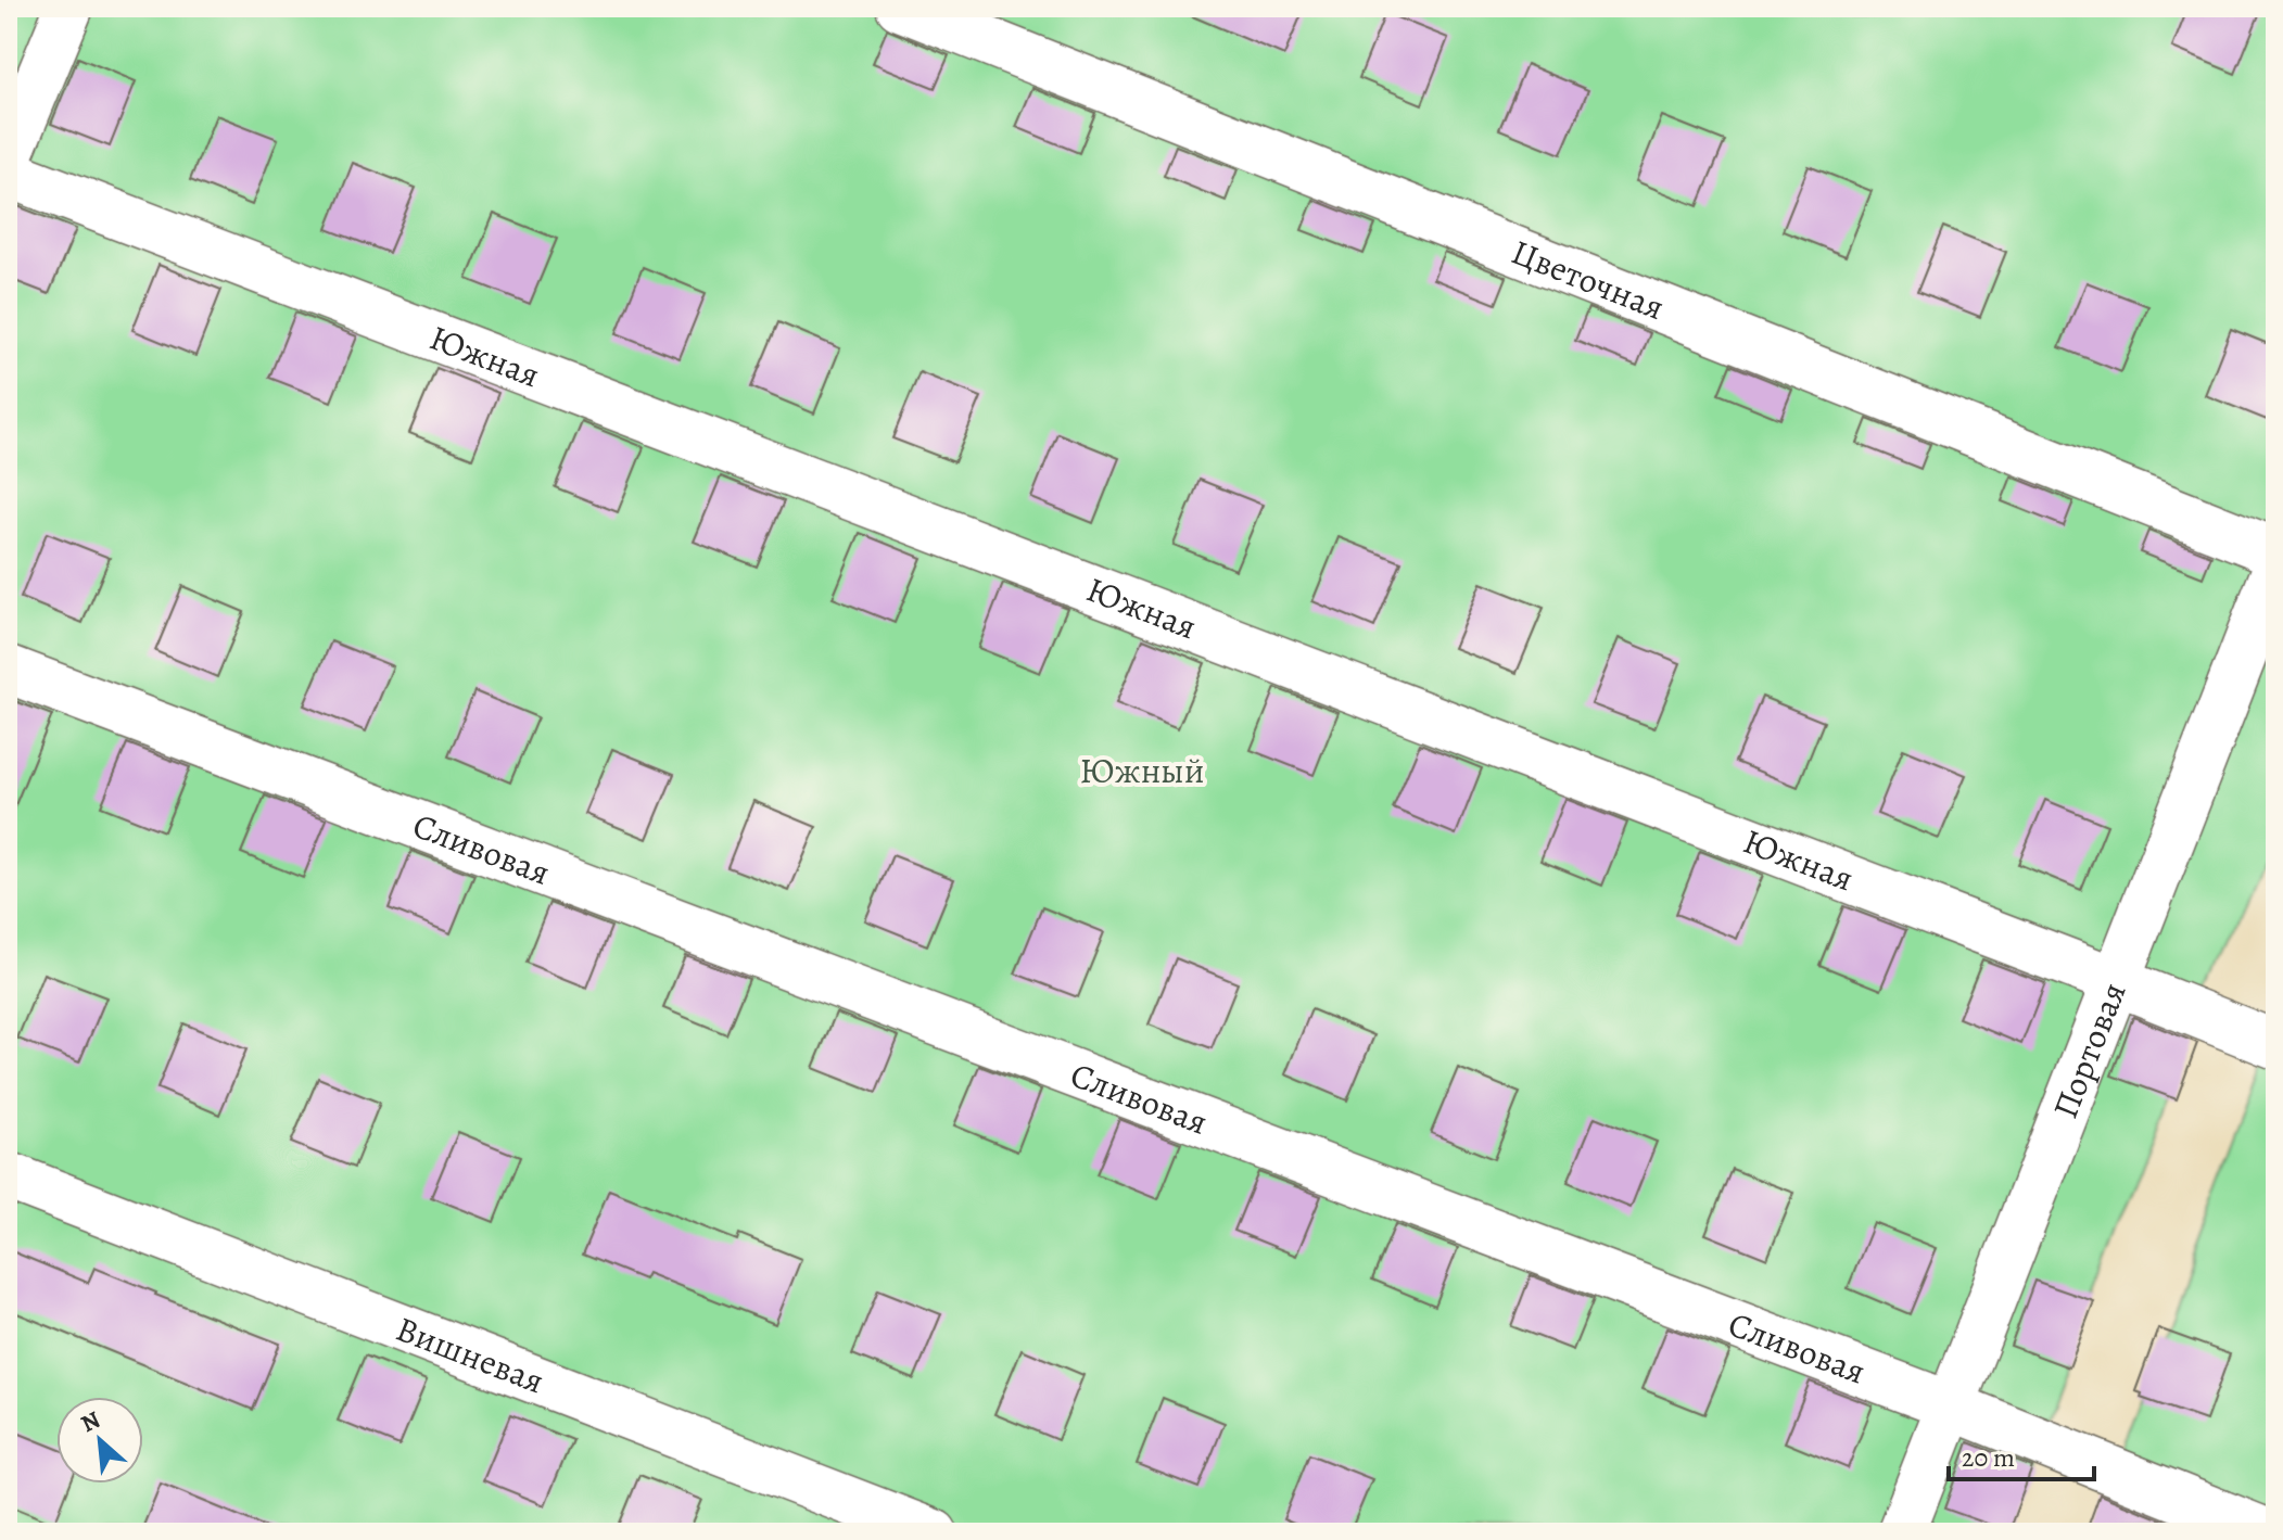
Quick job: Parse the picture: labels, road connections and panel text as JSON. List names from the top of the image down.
{
  "streets": {
    "street": [
      "Цветочная",
      "Южная",
      "Сливовая",
      "Портовая",
      "Вишневая"
    ]
  },
  "crossings": [
    ["Южная", "Портовая"],
    ["Сливовая", "Портовая"]
  ],
  "parks": ["Южный"],
  "scale_bar": "20 m",
  "north": "top left"
}
